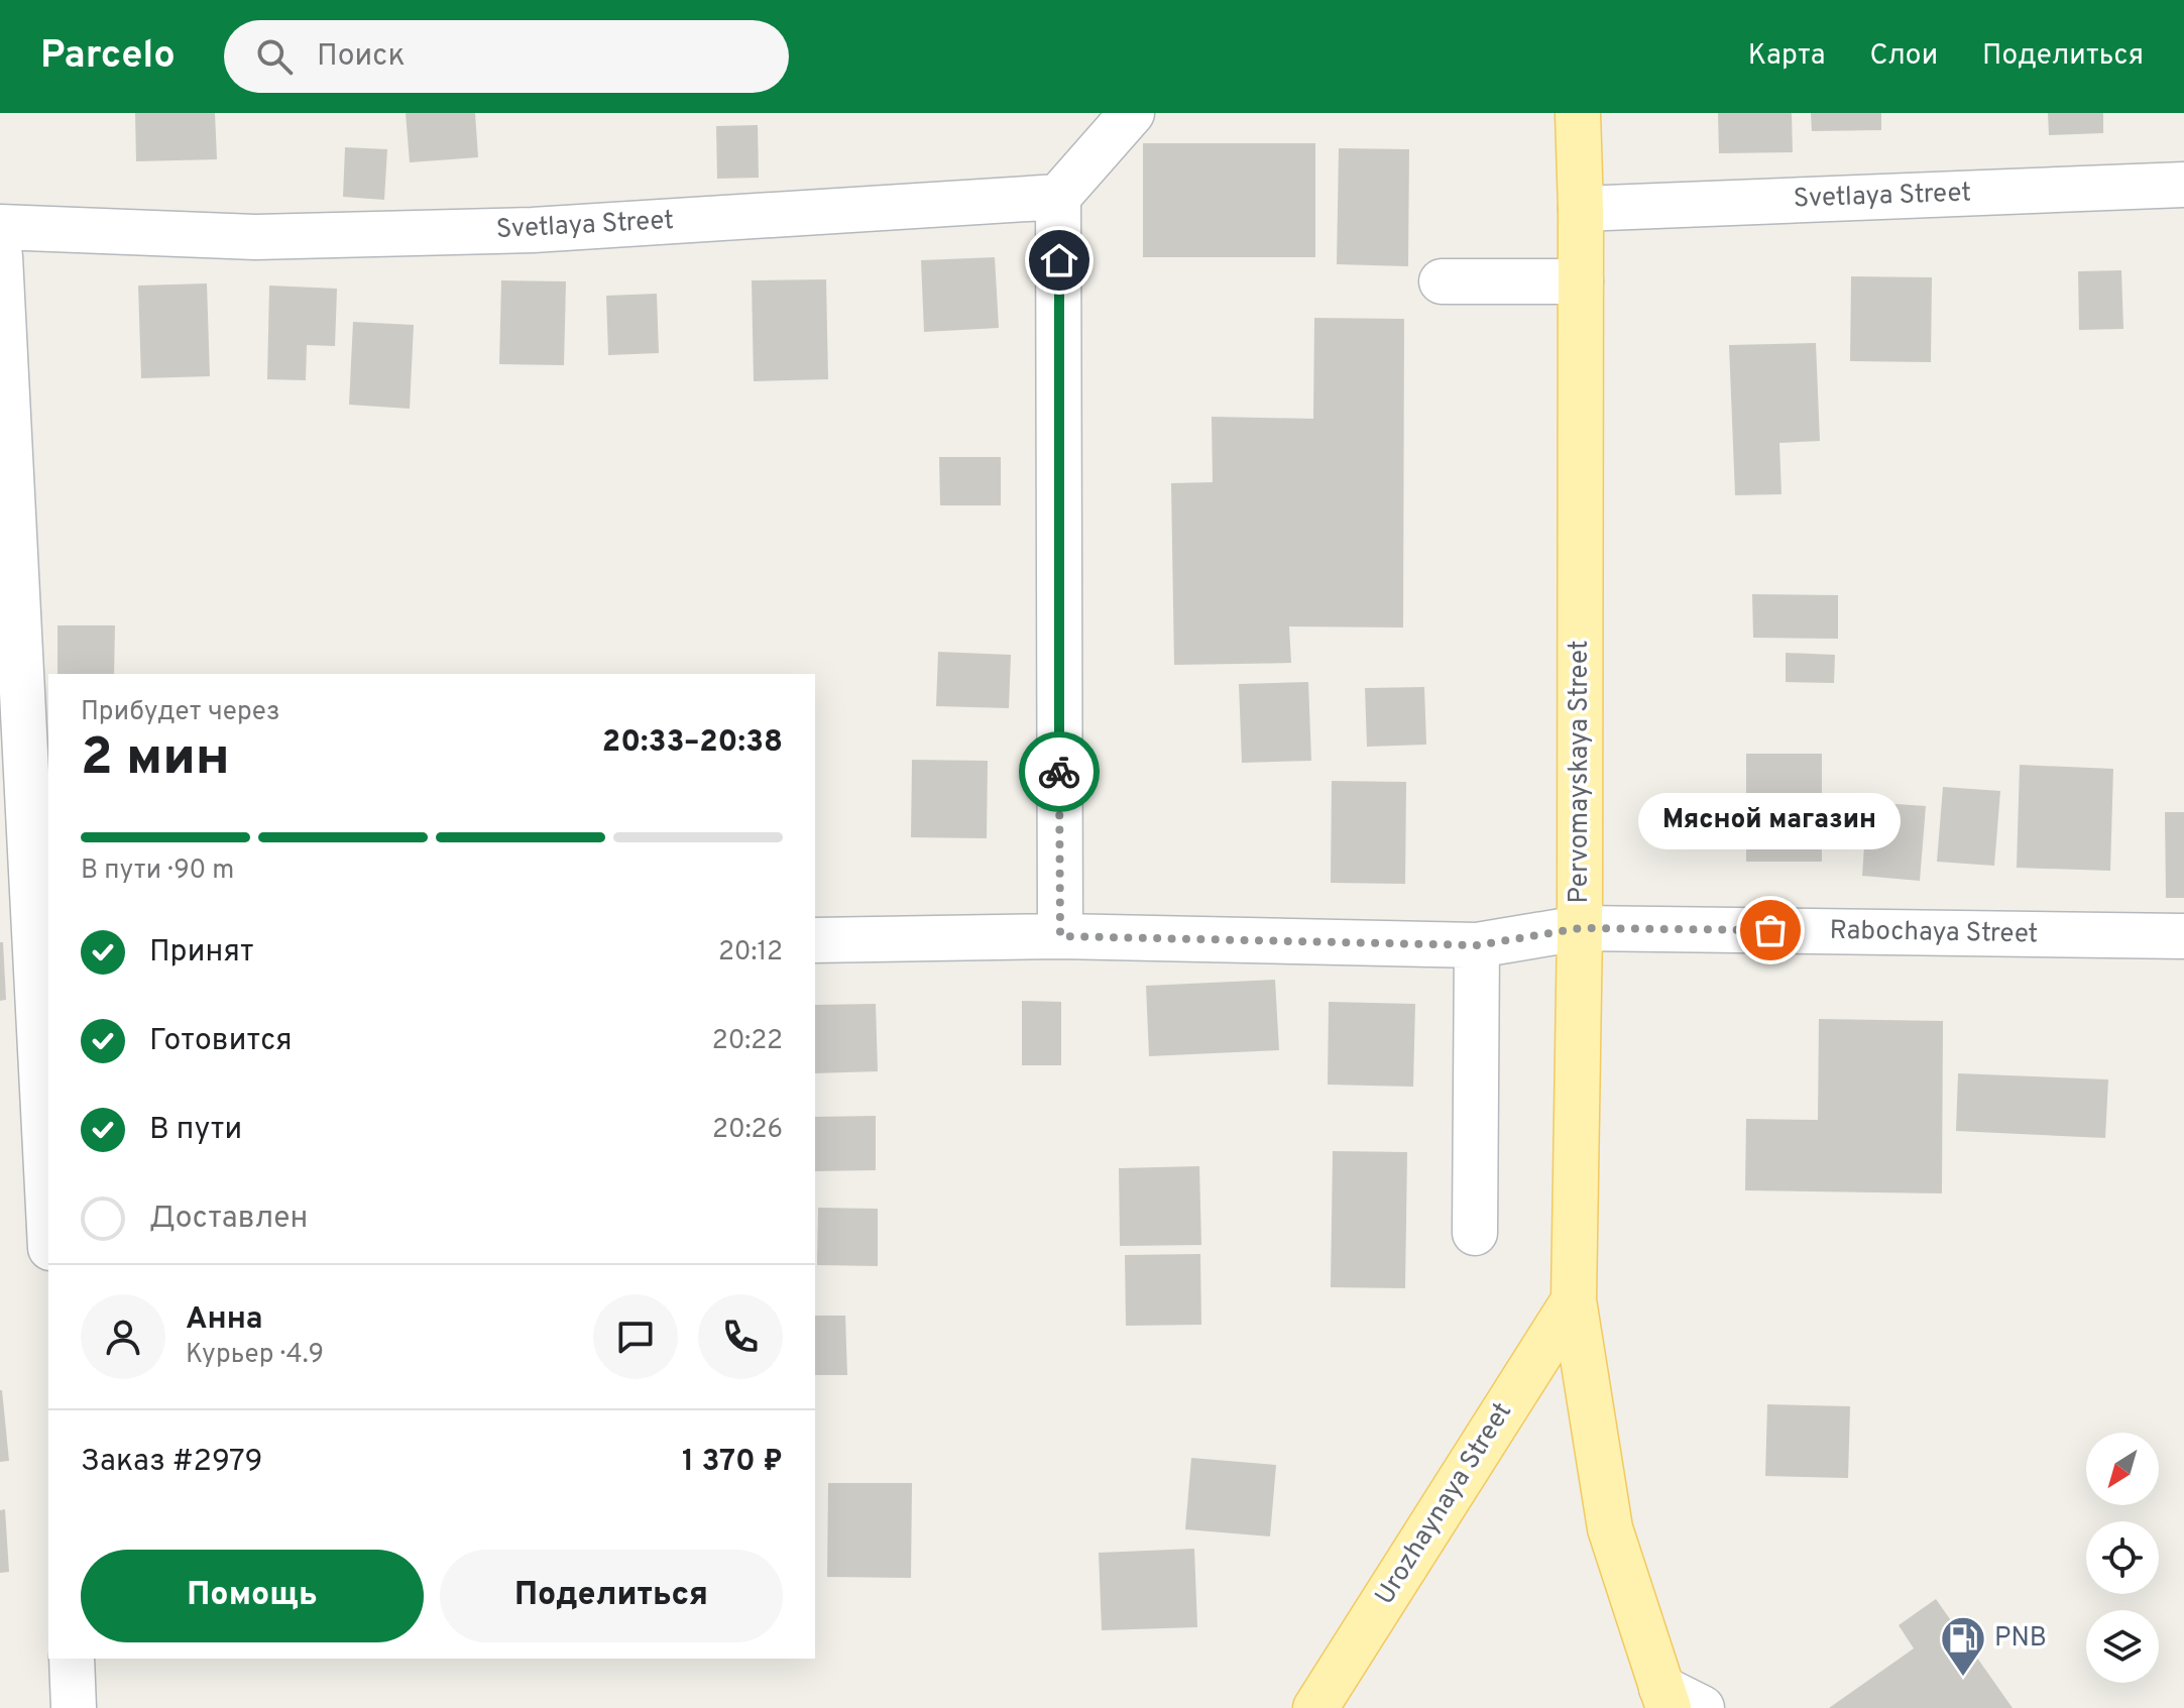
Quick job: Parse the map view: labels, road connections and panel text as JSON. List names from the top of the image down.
{
  "streets": {
    "main road": ["Pervomayskaya Street", "Urozhaynaya Street"],
    "street": ["Svetlaya Street", "Rabochaya Street"]
  },
  "crossings": [
    ["Svetlaya Street", "Pervomayskaya Street"],
    ["Pervomayskaya Street", "Rabochaya Street"],
    ["Pervomayskaya Street", "Urozhaynaya Street"]
  ],
  "places": {
    "other": ["Мясной магазин"],
    "fuel station": ["PNB"]
  },
  "north": "bottom left",
  "page": {
    "header": "Parcelo",
    "search": "Поиск",
    "nav": ["Карта", "Слои", "Поделиться"],
    "heading": ["2 мин", "Прибудет через", "20:33–20:38"],
    "panel": [
      "Анна",
      "Курьер · 4.9",
      "Заказ #2979",
      "1 370 ₽"
    ],
    "bubble": "Мясной магазин",
    "bar": "В пути · 90 m",
    "list": [
      ["Принят", "20:12"],
      ["Готовится", "20:22"],
      ["В пути", "20:26"],
      "Доставлен"
    ],
    "buttons": ["Помощь", "Поделиться"]
  }
}
